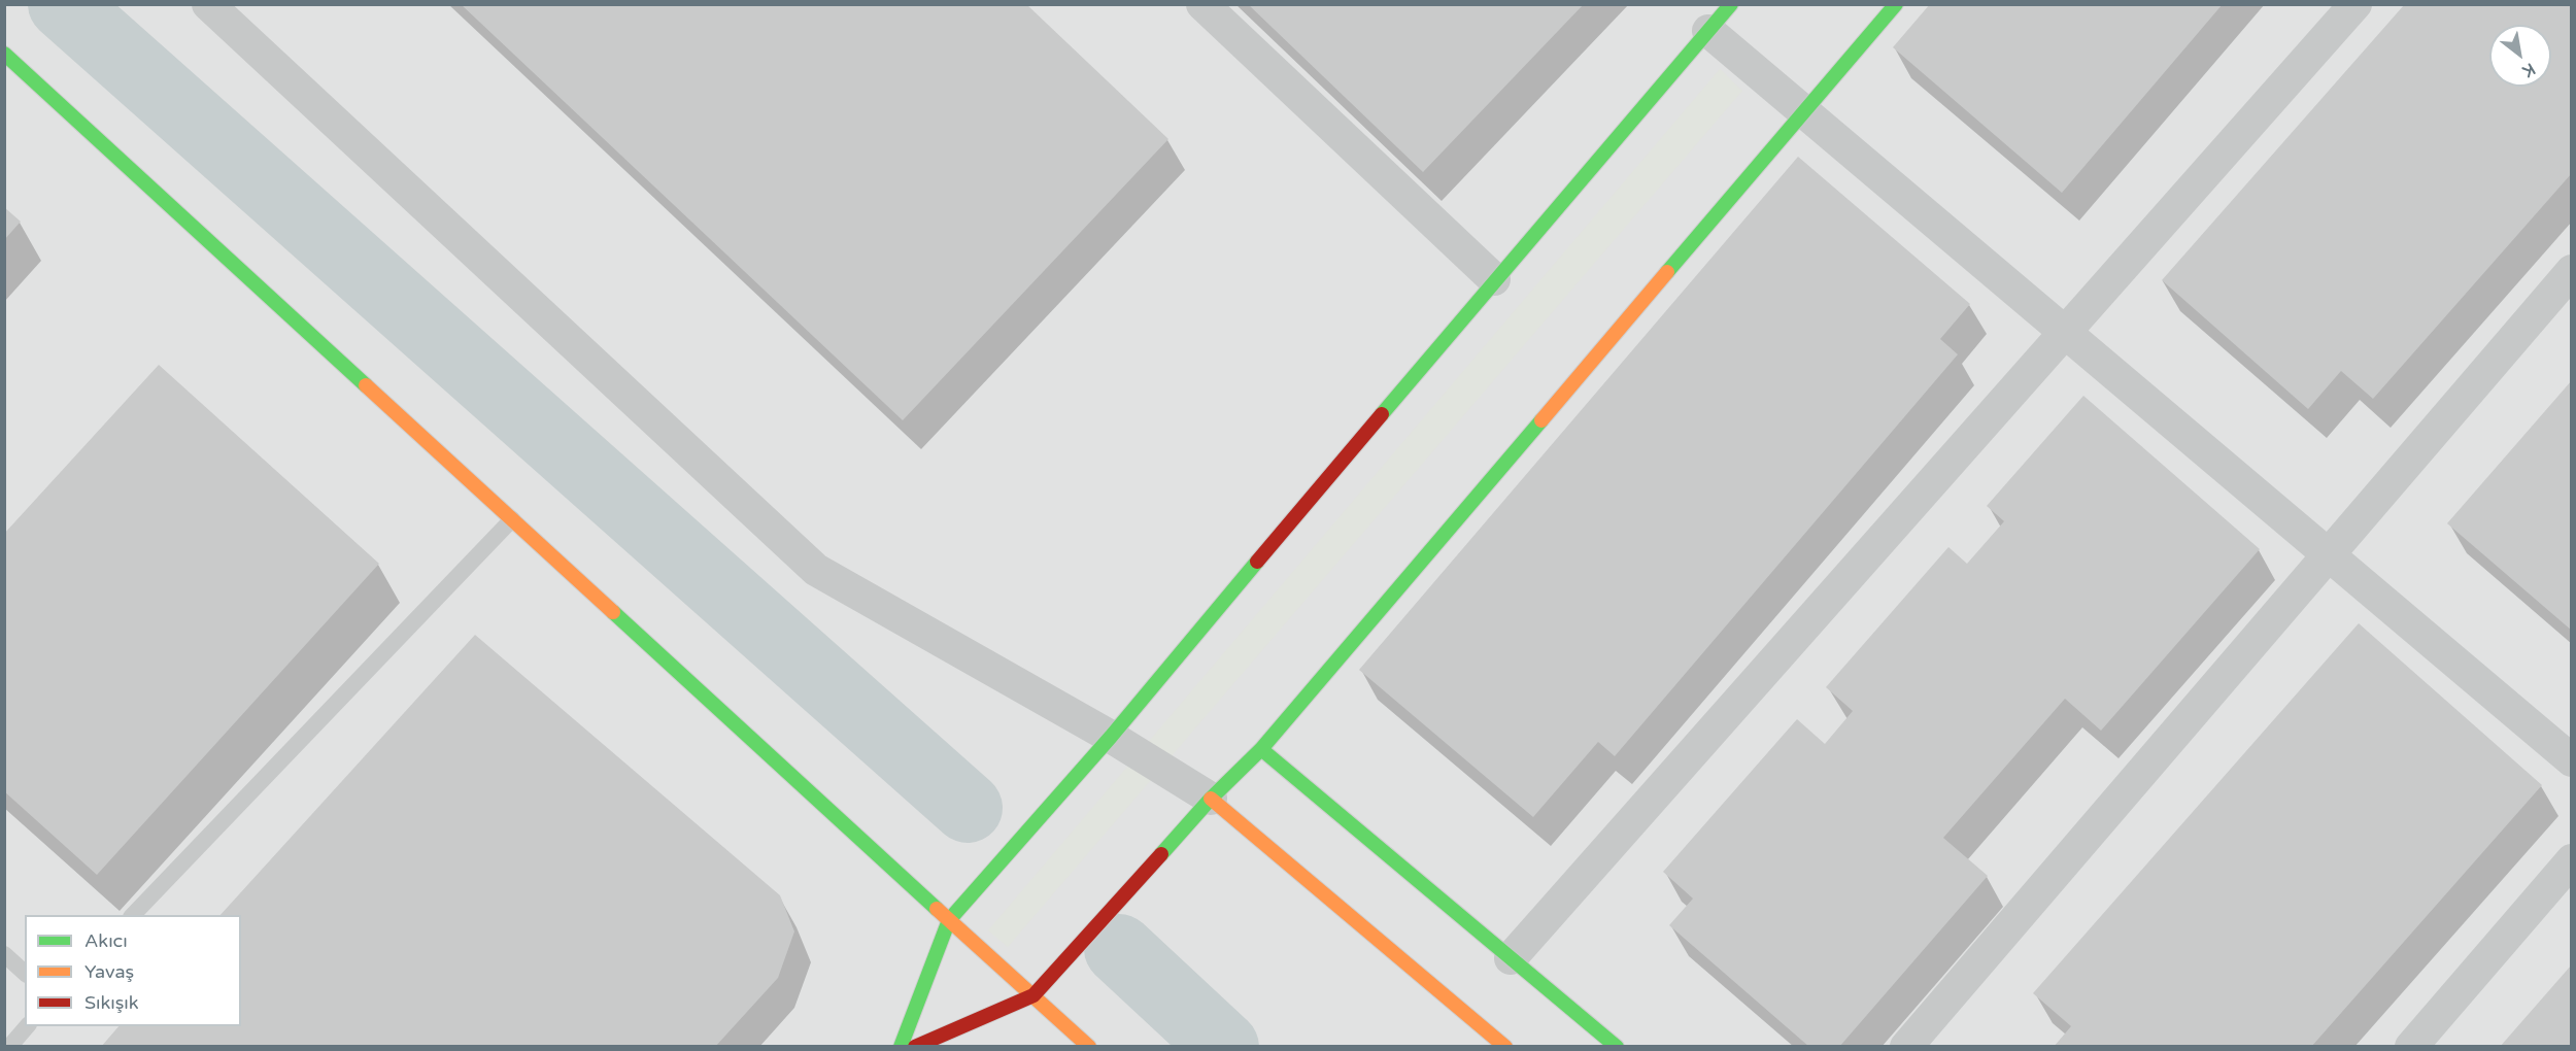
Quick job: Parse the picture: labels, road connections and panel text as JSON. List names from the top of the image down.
{
  "legend": ["Akıcı", "Yavaş", "Sıkışık"],
  "north": "bottom right"
}
